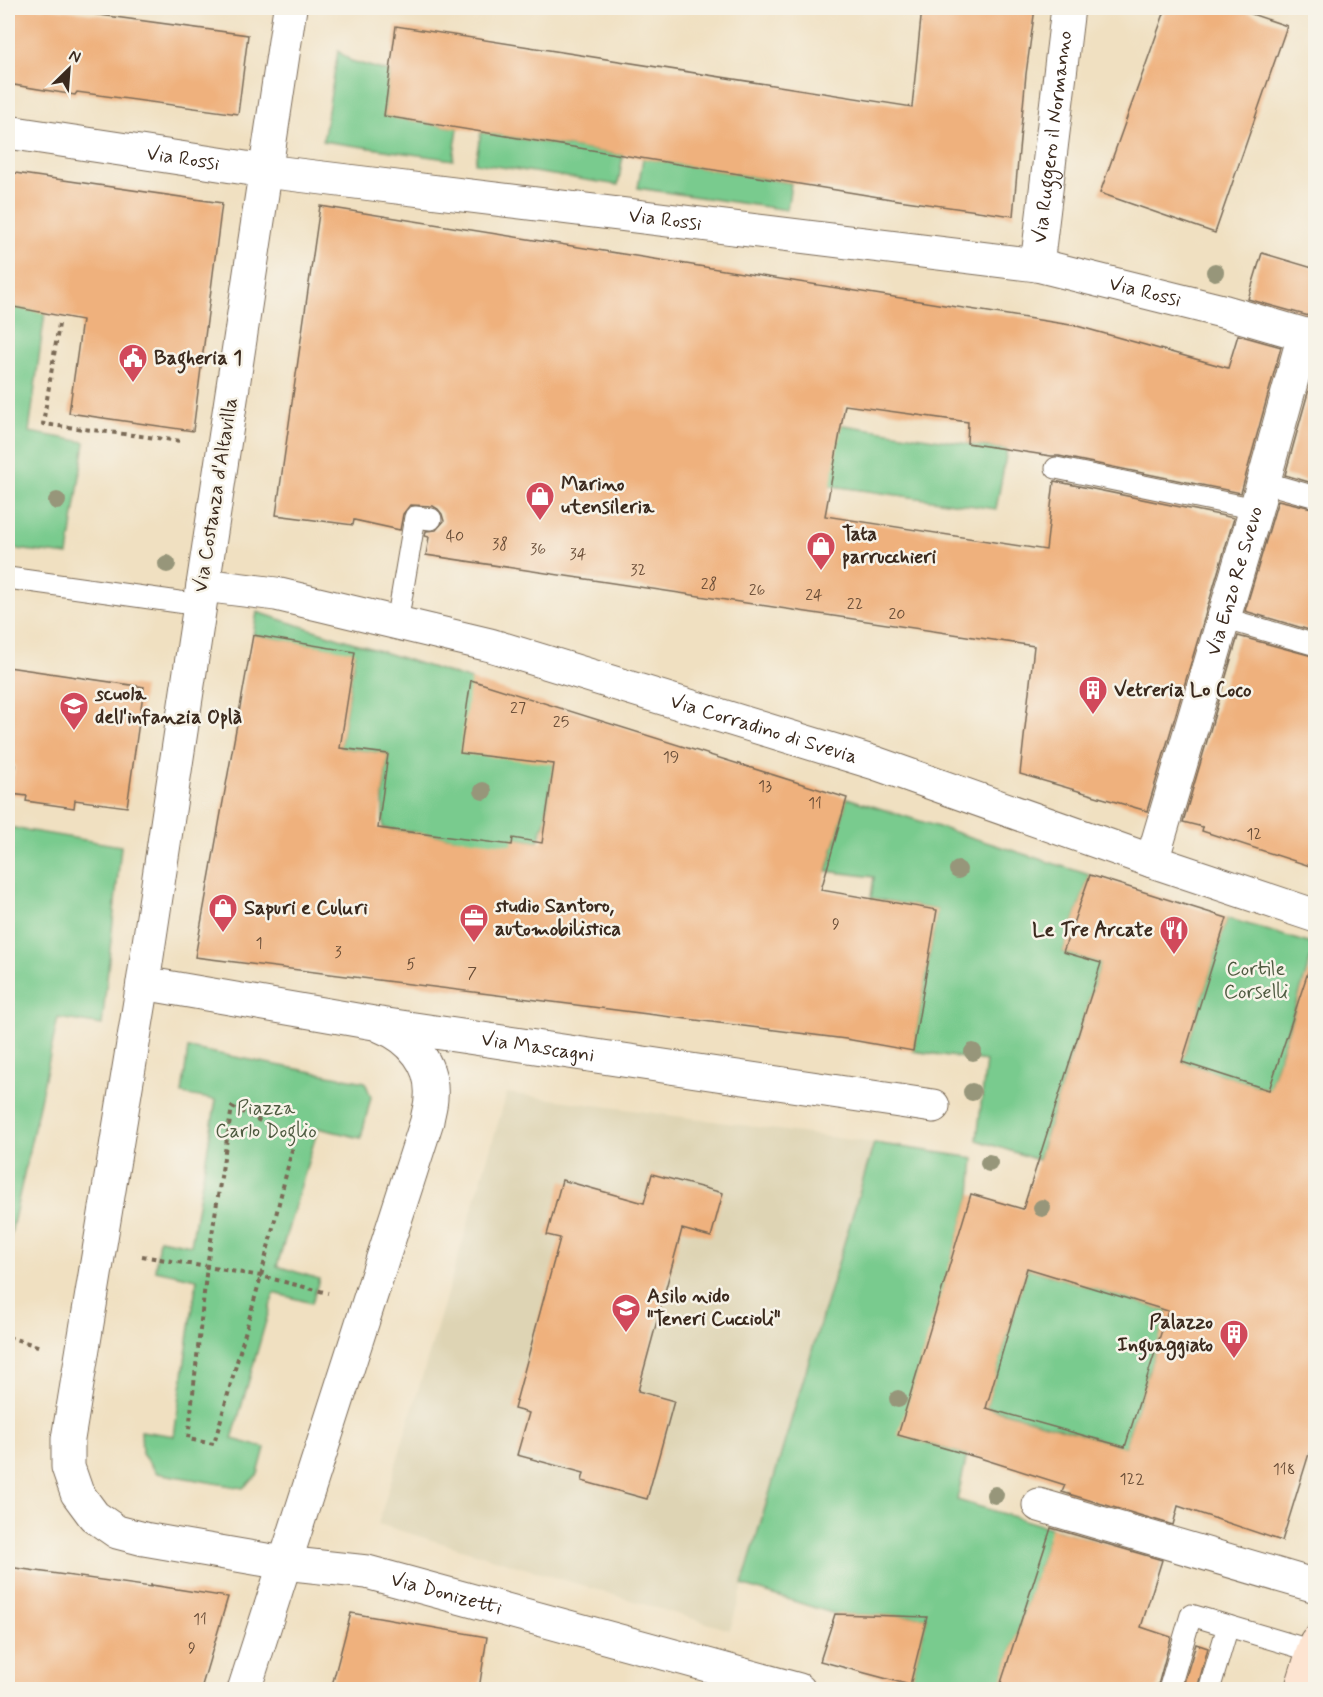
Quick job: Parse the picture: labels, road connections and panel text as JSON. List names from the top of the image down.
{
  "streets": {
    "street": [
      "Via Ruggero il Normanno",
      "Via Rossi",
      "Via Costanza d'Altavilla",
      "Via Enzo Re Svevo",
      "Via Corradino di Svevia",
      "Via Mascagni",
      "Via Donizetti"
    ]
  },
  "crossings": [
    ["Via Ruggero il Normanno", "Via Rossi"],
    ["Via Rossi", "Via Costanza d'Altavilla"],
    ["Via Rossi", "Via Enzo Re Svevo"],
    ["Via Costanza d'Altavilla", "Via Corradino di Svevia"],
    ["Via Costanza d'Altavilla", "Via Mascagni"],
    ["Via Costanza d'Altavilla", "Via Donizetti"],
    ["Via Enzo Re Svevo", "Via Corradino di Svevia"]
  ],
  "parks": ["Cortile Corselli", "Piazza Carlo Doglio"],
  "places": {
    "public building": ["Bagheria 1"],
    "shop": ["Marino utensileria", "Tata parrucchieri", "Sapuri e Culuri"],
    "building": ["Vetreria Lo Coco", "Palazzo Inguaggiato"],
    "school or university": ["scuola dell'infanzia Oplà", "Asilo nido \"Teneri Cuccioli\""],
    "office": ["studio Santoro, automobilistica"],
    "restaurant": ["Le Tre Arcate"]
  },
  "house_numbers": [
    "40",
    "38",
    "36",
    "34",
    "32",
    "28",
    "26",
    "24",
    "22",
    "20",
    "27",
    "25",
    "19",
    "13",
    "11",
    "12",
    "9",
    "1",
    "3",
    "5",
    "7",
    "118",
    "122",
    "11",
    "9"
  ],
  "north": "top right"
}
